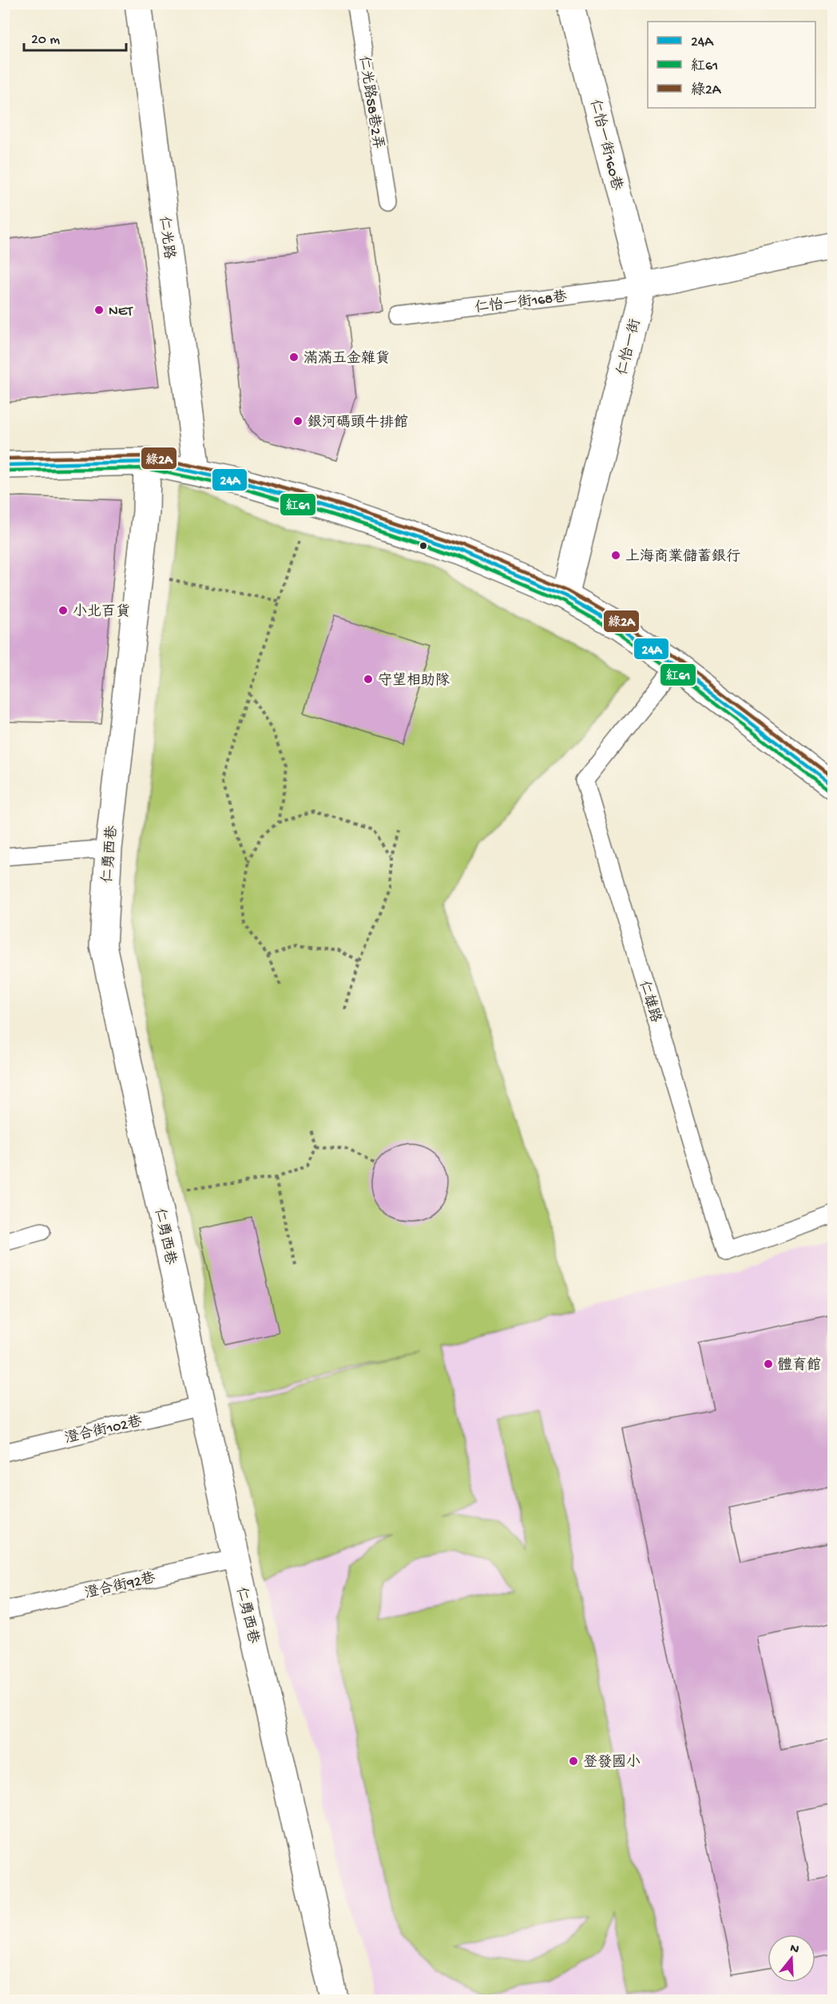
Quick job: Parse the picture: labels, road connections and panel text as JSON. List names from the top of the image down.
{
  "streets": {
    "street": [
      "仁怡一街160巷",
      "仁光路",
      "仁怡一街",
      "仁勇西巷"
    ],
    "lane": [
      "仁光路58巷2弄",
      "仁怡一街168巷",
      "仁雄路",
      "澄合街102巷",
      "澄合街92巷"
    ]
  },
  "crossings": [
    ["仁怡一街160巷", "仁怡一街168巷"],
    ["仁怡一街160巷", "仁怡一街"],
    ["仁怡一街168巷", "仁怡一街"],
    ["仁勇西巷", "澄合街102巷"],
    ["仁勇西巷", "澄合街92巷"]
  ],
  "places": [
    "NET",
    "滿滿五金雜貨",
    "銀河碼頭牛排館",
    "上海商業儲蓄銀行",
    "小北百貨",
    "守望相助隊",
    "體育館",
    "登發國小"
  ],
  "lines": ["transit line 綠2A", "transit line 24A", "transit line 紅61"],
  "legend": ["24A", "紅61", "綠2A"],
  "scale_bar": "20 m",
  "north": "top"
}
